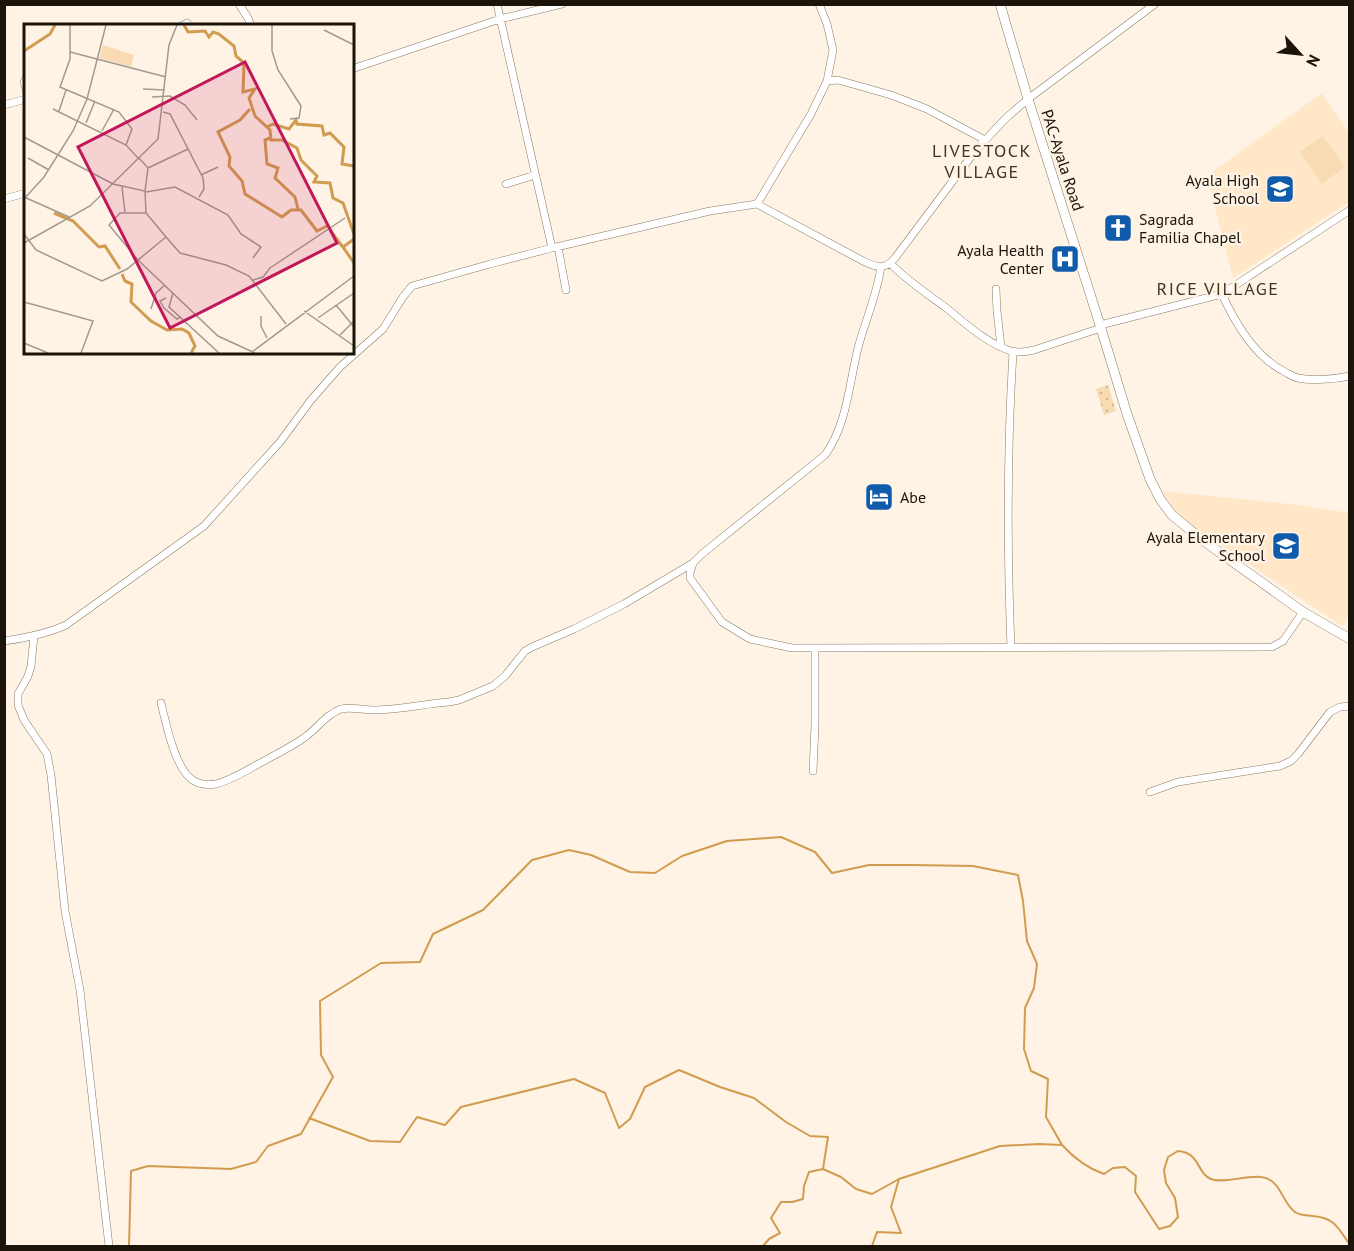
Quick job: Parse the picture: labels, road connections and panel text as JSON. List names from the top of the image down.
{
  "streets": {
    "street": ["PAC-Ayala Road"]
  },
  "districts": ["LIVESTOCK VILLAGE", "RICE VILLAGE"],
  "places": {
    "school or university": ["Ayala High School", "Ayala Elementary School"],
    "church": ["Sagrada Familia Chapel"],
    "hospital": ["Ayala Health Center"],
    "hotel": ["Abe"]
  },
  "north": "bottom right"
}
